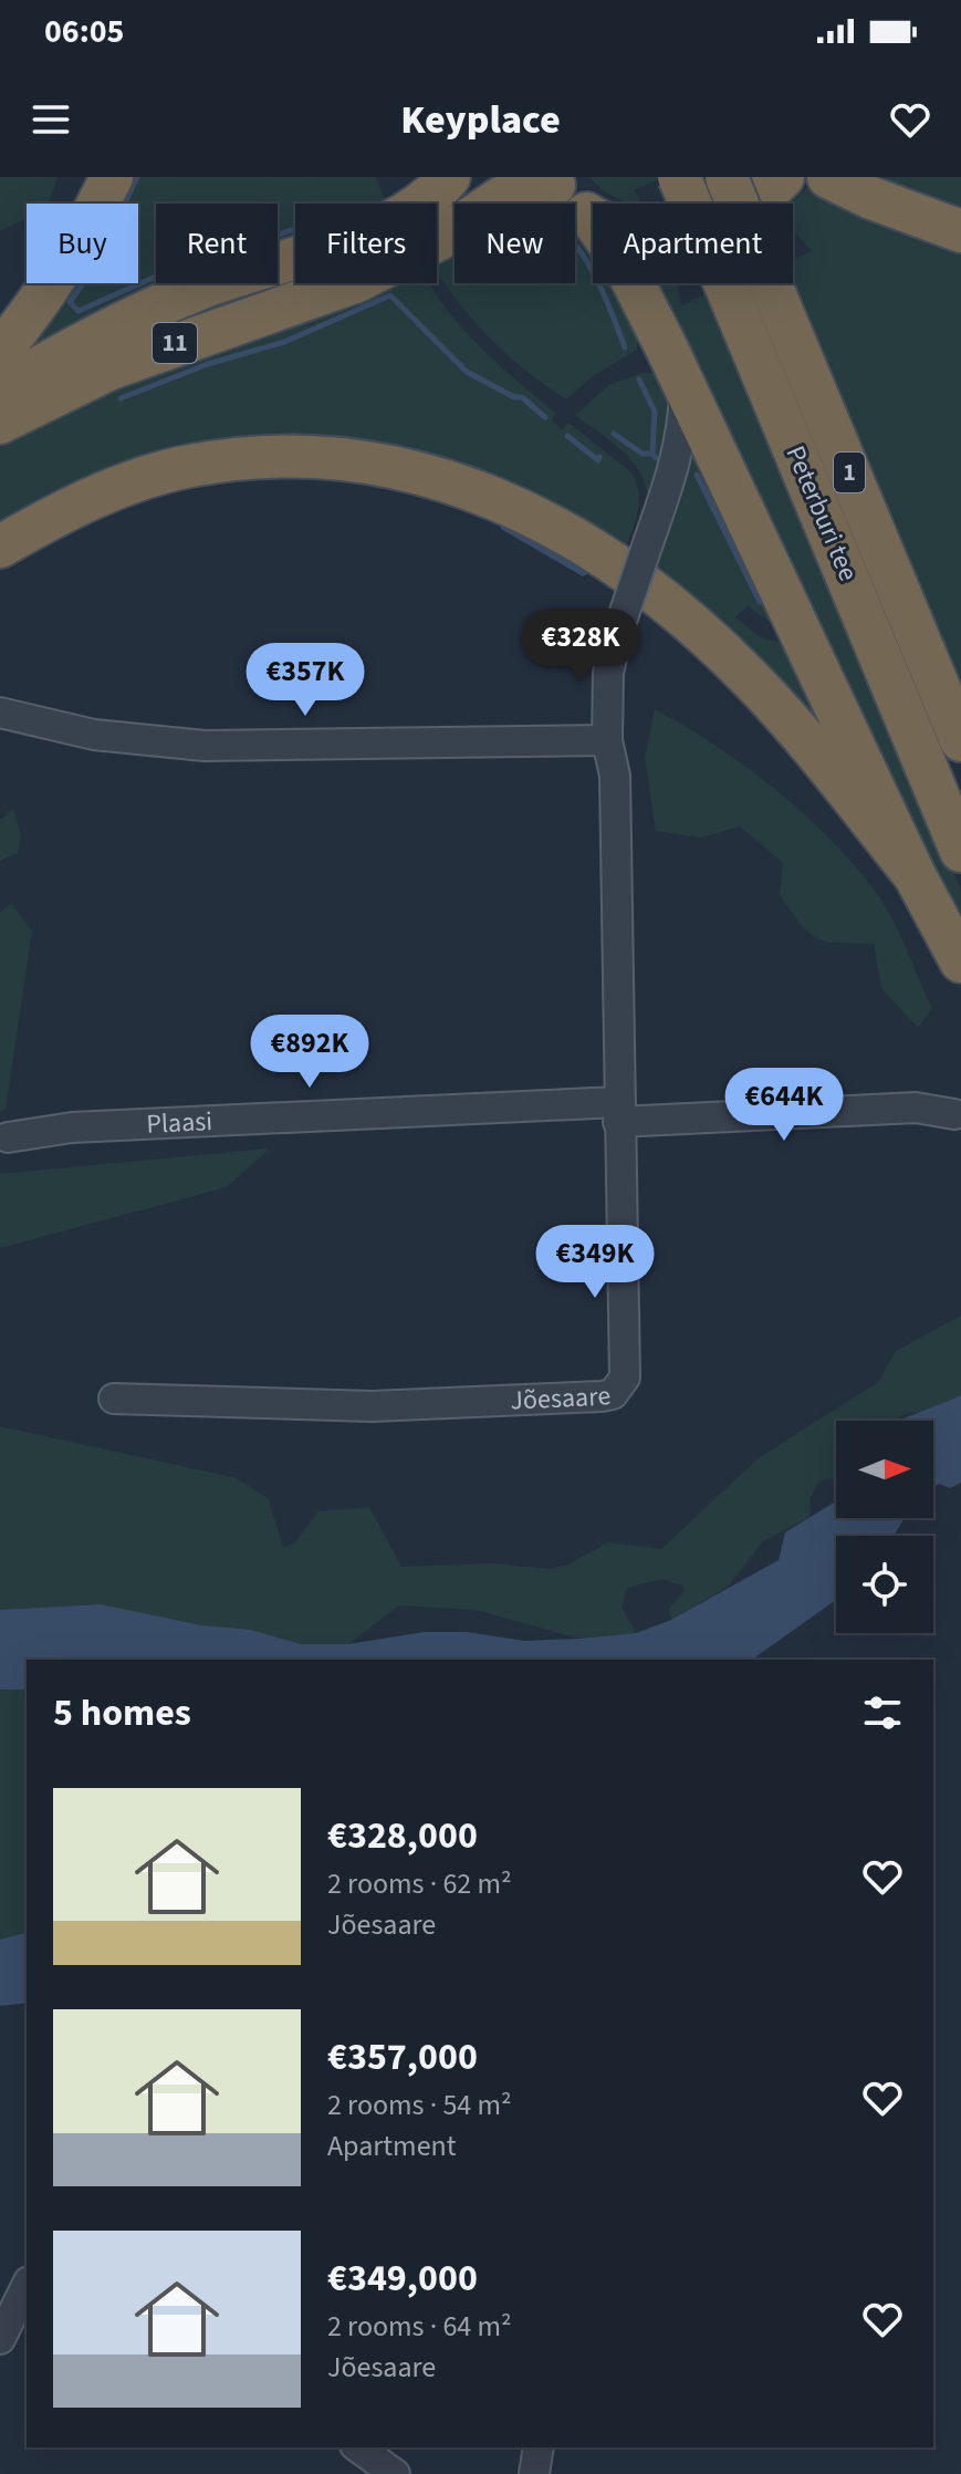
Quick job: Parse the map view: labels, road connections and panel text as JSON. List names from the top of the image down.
{
  "streets": {
    "highway": ["11", "1", "Peterburi tee"],
    "street": ["Plaasi", "Jõesaare"]
  },
  "crossings": [
    ["Plaasi", "Jõesaare"]
  ],
  "north": "right",
  "page": {
    "status": "06:05",
    "header": "Keyplace",
    "chip": [
      "Buy",
      "Rent",
      "Filters",
      "New",
      "Apartment"
    ],
    "price": [
      "€328K",
      "€357K",
      "€892K",
      "€644K",
      "€349K"
    ],
    "heading": "5 homes",
    "list": [
      {
        "name": "€328,000",
        "note": "2 rooms · 62 m² · Jõesaare"
      },
      {
        "name": "€357,000",
        "note": "2 rooms · 54 m² · Apartment"
      },
      {
        "name": "€349,000",
        "note": "2 rooms · 64 m² · Jõesaare"
      }
    ]
  }
}
